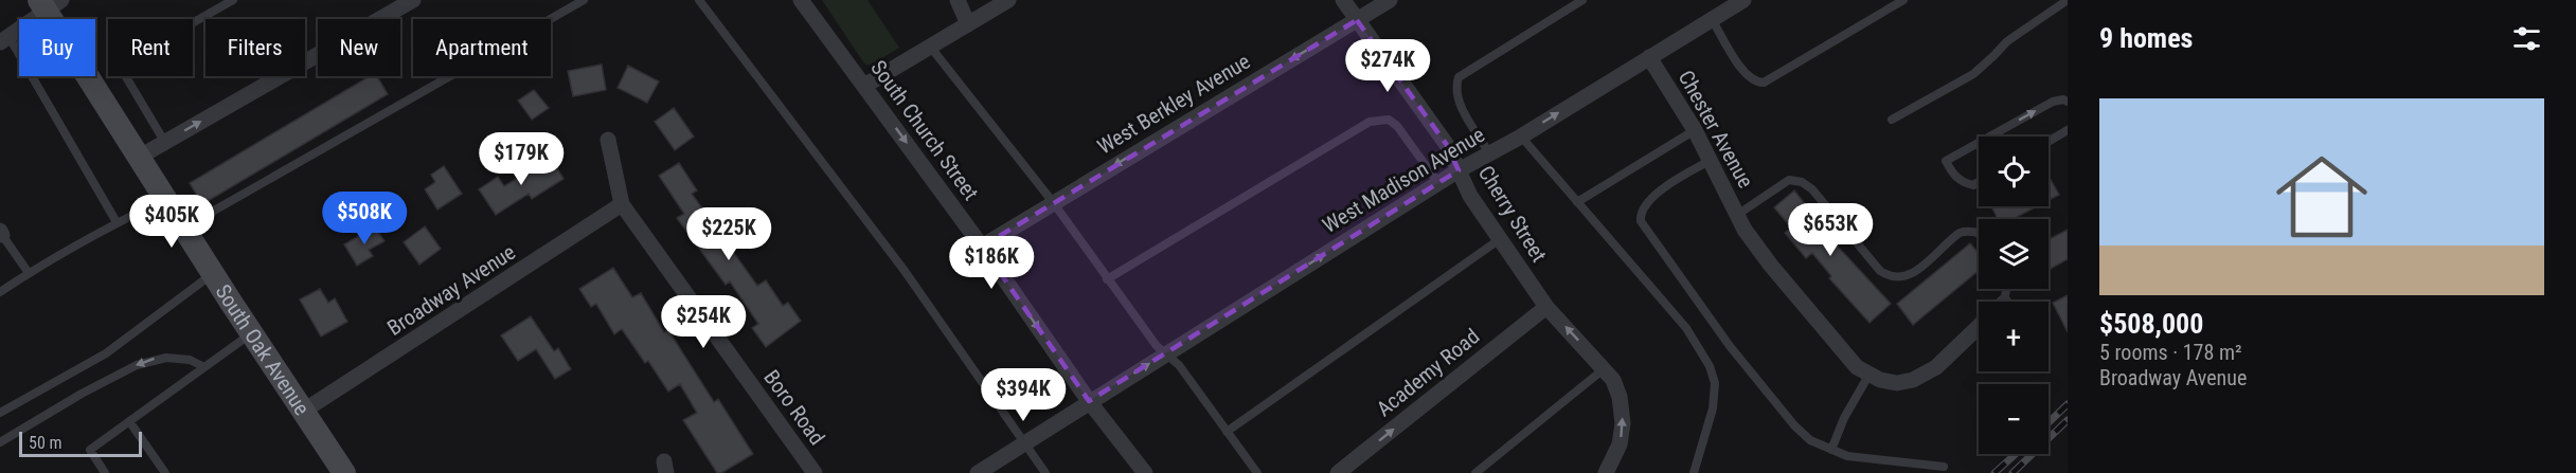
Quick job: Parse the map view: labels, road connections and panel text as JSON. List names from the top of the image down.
{
  "streets": {
    "main road": ["South Oak Avenue"],
    "street": [
      "West Berkley Avenue",
      "Chester Avenue",
      "South Church Street",
      "West Madison Avenue",
      "Cherry Street",
      "Broadway Avenue",
      "Academy Road",
      "Boro Road"
    ]
  },
  "crossings": [
    ["West Berkley Avenue", "South Church Street"],
    ["West Berkley Avenue", "Cherry Street"],
    ["Chester Avenue", "West Madison Avenue"],
    ["South Church Street", "West Madison Avenue"],
    ["West Madison Avenue", "Cherry Street"],
    ["Cherry Street", "Academy Road"],
    ["Broadway Avenue", "South Oak Avenue"],
    ["Broadway Avenue", "Boro Road"]
  ],
  "one_way": [
    "West Berkley Avenue",
    "South Church Street",
    "West Madison Avenue",
    "Academy Road"
  ],
  "scale_bar": "50 m",
  "page": {
    "heading": "9 homes",
    "chip": [
      "Buy",
      "Rent",
      "Filters",
      "New",
      "Apartment"
    ],
    "price": [
      "$274K",
      "$179K",
      "$508K",
      "$405K",
      "$653K",
      "$225K",
      "$186K",
      "$254K",
      "$394K"
    ],
    "list": [
      {
        "name": "$508,000",
        "note": "5 rooms · 178 m² · Broadway Avenue"
      }
    ],
    "map_buttons": ["+", "−"],
    "scale": "50 m"
  }
}
